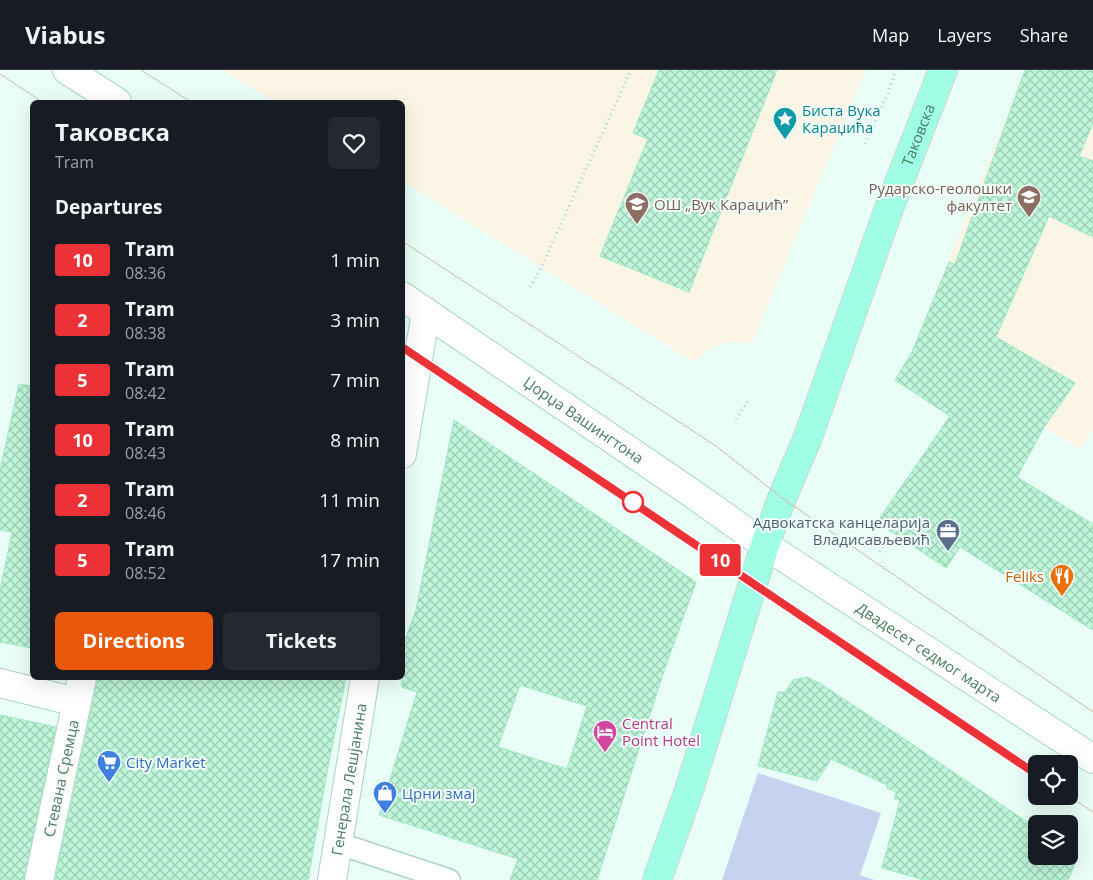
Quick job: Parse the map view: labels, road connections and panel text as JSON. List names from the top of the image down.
{
  "streets": {
    "main road": [
      "Таковска",
      "Џорџа Вашингтона",
      "Двадесет седмог марта",
      "Стевана Сремца",
      "Генерала Лешјанина"
    ]
  },
  "crossings": [
    ["Таковска", "Џорџа Вашингтона"],
    ["Таковска", "Двадесет седмог марта"],
    ["Џорџа Вашингтона", "Двадесет седмог марта"]
  ],
  "places": {
    "place": ["Биста Вука Караџића"],
    "school or university": ["Рударско-геолошки факултет", "ОШ „Вук Караџић”"],
    "office": ["Адвокатска канцеларија Владисављевић"],
    "restaurant": ["Feliks"],
    "hotel": ["Central Point Hotel"],
    "supermarket": ["City Market"],
    "shop": ["Црни змај"]
  },
  "lines": ["tram line 10"],
  "page": {
    "header": "Viabus",
    "nav": ["Map", "Layers", "Share"],
    "on_map": "10",
    "heading": [
      ["Таковска", "Tram"],
      "Departures"
    ],
    "list": [
      {
        "mark": "10",
        "name": "Tram",
        "note": "08:36",
        "value": "1 min"
      },
      {
        "mark": "2",
        "name": "Tram",
        "note": "08:38",
        "value": "3 min"
      },
      {
        "mark": "5",
        "name": "Tram",
        "note": "08:42",
        "value": "7 min"
      },
      {
        "mark": "10",
        "name": "Tram",
        "note": "08:43",
        "value": "8 min"
      },
      {
        "mark": "2",
        "name": "Tram",
        "note": "08:46",
        "value": "11 min"
      },
      {
        "mark": "5",
        "name": "Tram",
        "note": "08:52",
        "value": "17 min"
      }
    ],
    "buttons": ["Directions", "Tickets"]
  }
}
